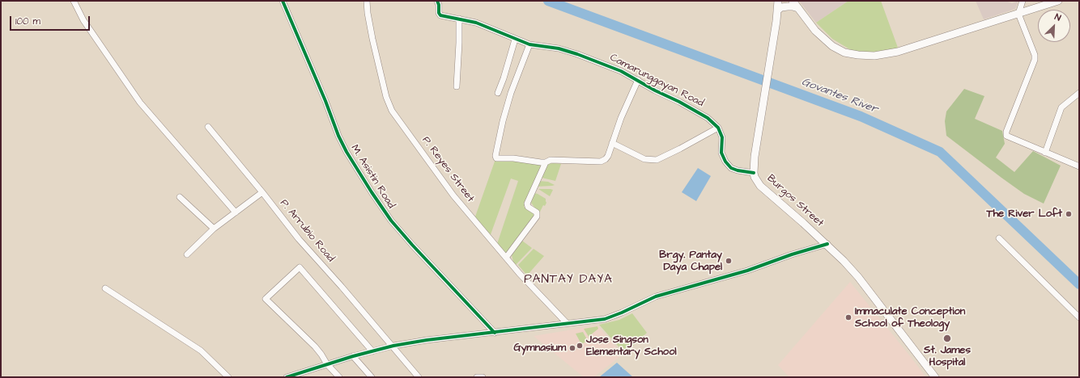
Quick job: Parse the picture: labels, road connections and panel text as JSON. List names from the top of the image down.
{
  "streets": {
    "main road": ["Burgos Street"],
    "street": [
      "Camarunggayan Road",
      "P. Reyes Street",
      "M. Asistin Road",
      "P. Arrubio Road"
    ]
  },
  "districts": ["PANTAY DAYA"],
  "water": ["Govantes River"],
  "places": [
    "The River Loft",
    "Brgy. Pantay Daya Chapel",
    "Immaculate Conception School of Theology",
    "St. James Hospital",
    "Jose Singson Elementary School",
    "Gymnasium"
  ],
  "scale_bar": "100 m",
  "north": "top right"
}
